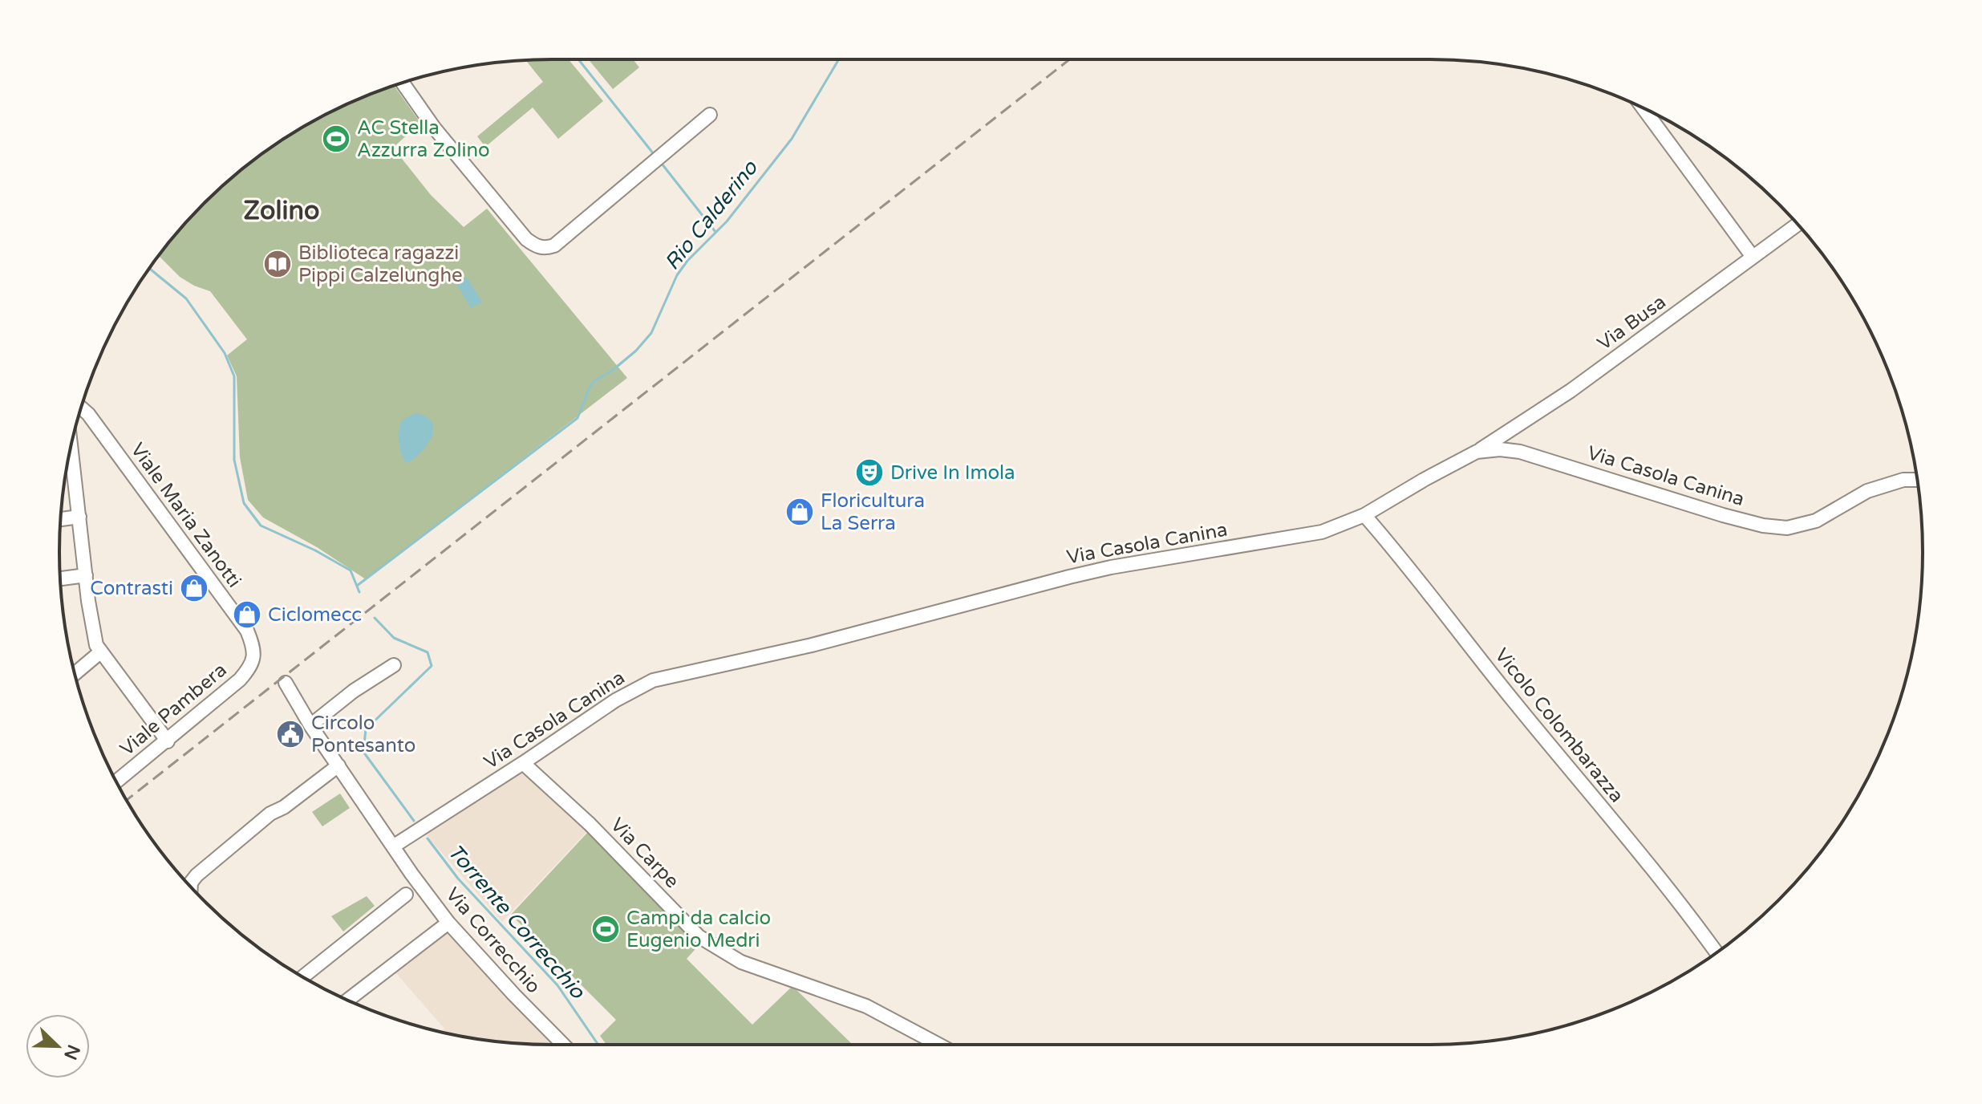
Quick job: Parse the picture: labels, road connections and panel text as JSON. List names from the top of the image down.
{
  "streets": {
    "street": [
      "Via Busa",
      "Via Casola Canina",
      "Viale Maria Zanotti",
      "Viale Pambera",
      "Vicolo Colombarazza",
      "Via Carpe",
      "Via Correcchio"
    ]
  },
  "crossings": [
    ["Via Busa", "Via Casola Canina"],
    ["Via Casola Canina", "Vicolo Colombarazza"],
    ["Via Casola Canina", "Via Carpe"],
    ["Via Casola Canina", "Via Correcchio"],
    ["Viale Maria Zanotti", "Viale Pambera"]
  ],
  "districts": ["Zolino"],
  "water": ["Rio Calderino", "Torrente Correcchio"],
  "places": {
    "sports": ["AC Stella Azzurra Zolino", "Campi da calcio Eugenio Medri"],
    "library": ["Biblioteca ragazzi Pippi Calzelunghe"],
    "theatre": ["Drive In Imola"],
    "shop": ["Floricultura La Serra", "Contrasti", "Ciclomecc"],
    "public building": ["Circolo Pontesanto"]
  },
  "north": "bottom right"
}
